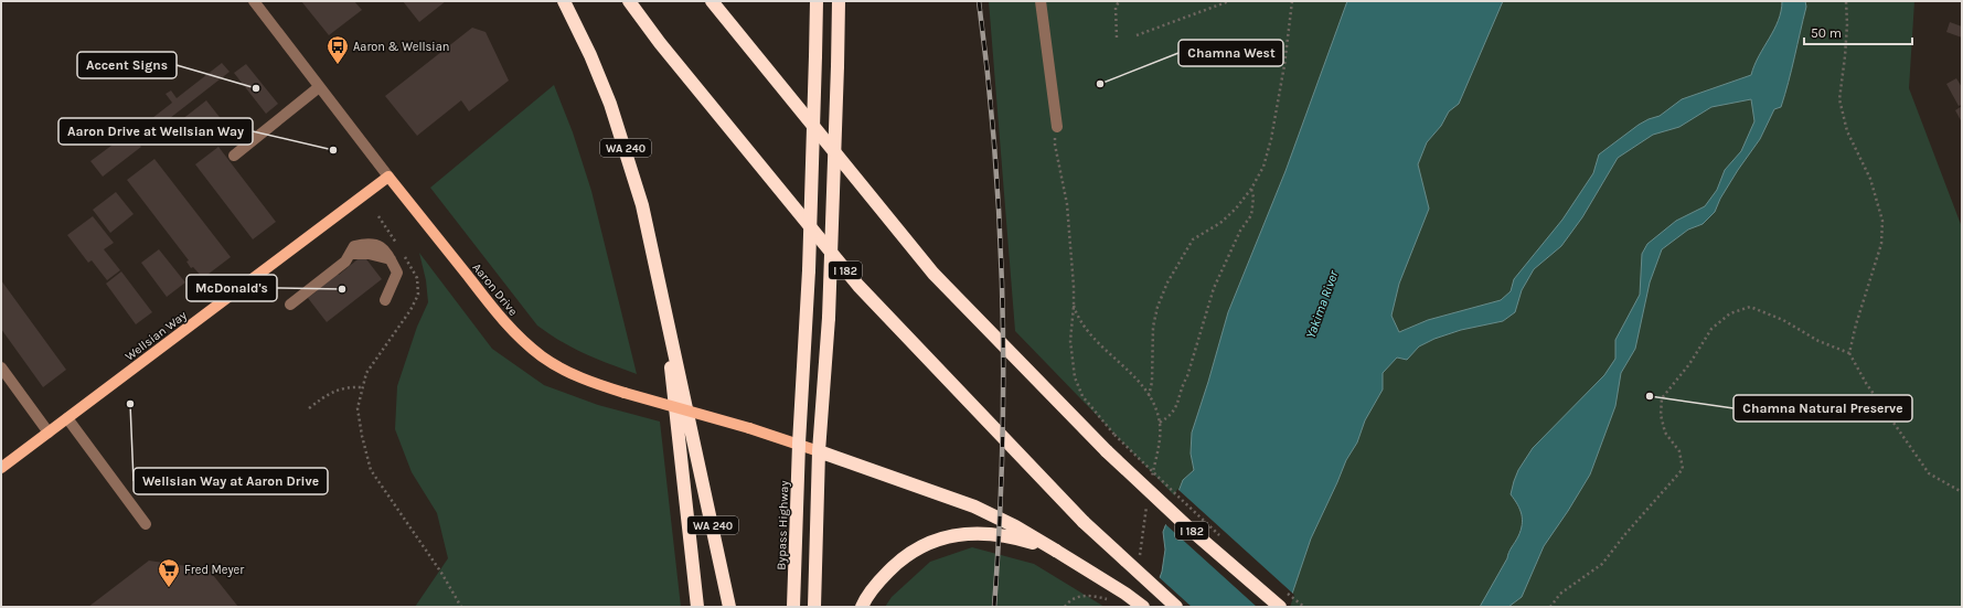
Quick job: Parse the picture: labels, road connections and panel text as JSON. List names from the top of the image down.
{
  "streets": {
    "highway": ["WA 240", "I 182", "Bypass Highway"],
    "main road": ["Aaron Drive", "Wellsian Way"]
  },
  "crossings": [
    ["Aaron Drive", "Wellsian Way"],
    ["Aaron Drive", "Bypass Highway"]
  ],
  "water": ["Yakima River"],
  "places": {
    "bus stop": ["Aaron & Wellsian"],
    "other": [
      "Chamna West",
      "Accent Signs",
      "Aaron Drive at Wellsian Way",
      "McDonald's",
      "Chamna Natural Preserve",
      "Wellsian Way at Aaron Drive"
    ],
    "supermarket": ["Fred Meyer"]
  },
  "scale_bar": "50 m"
}
